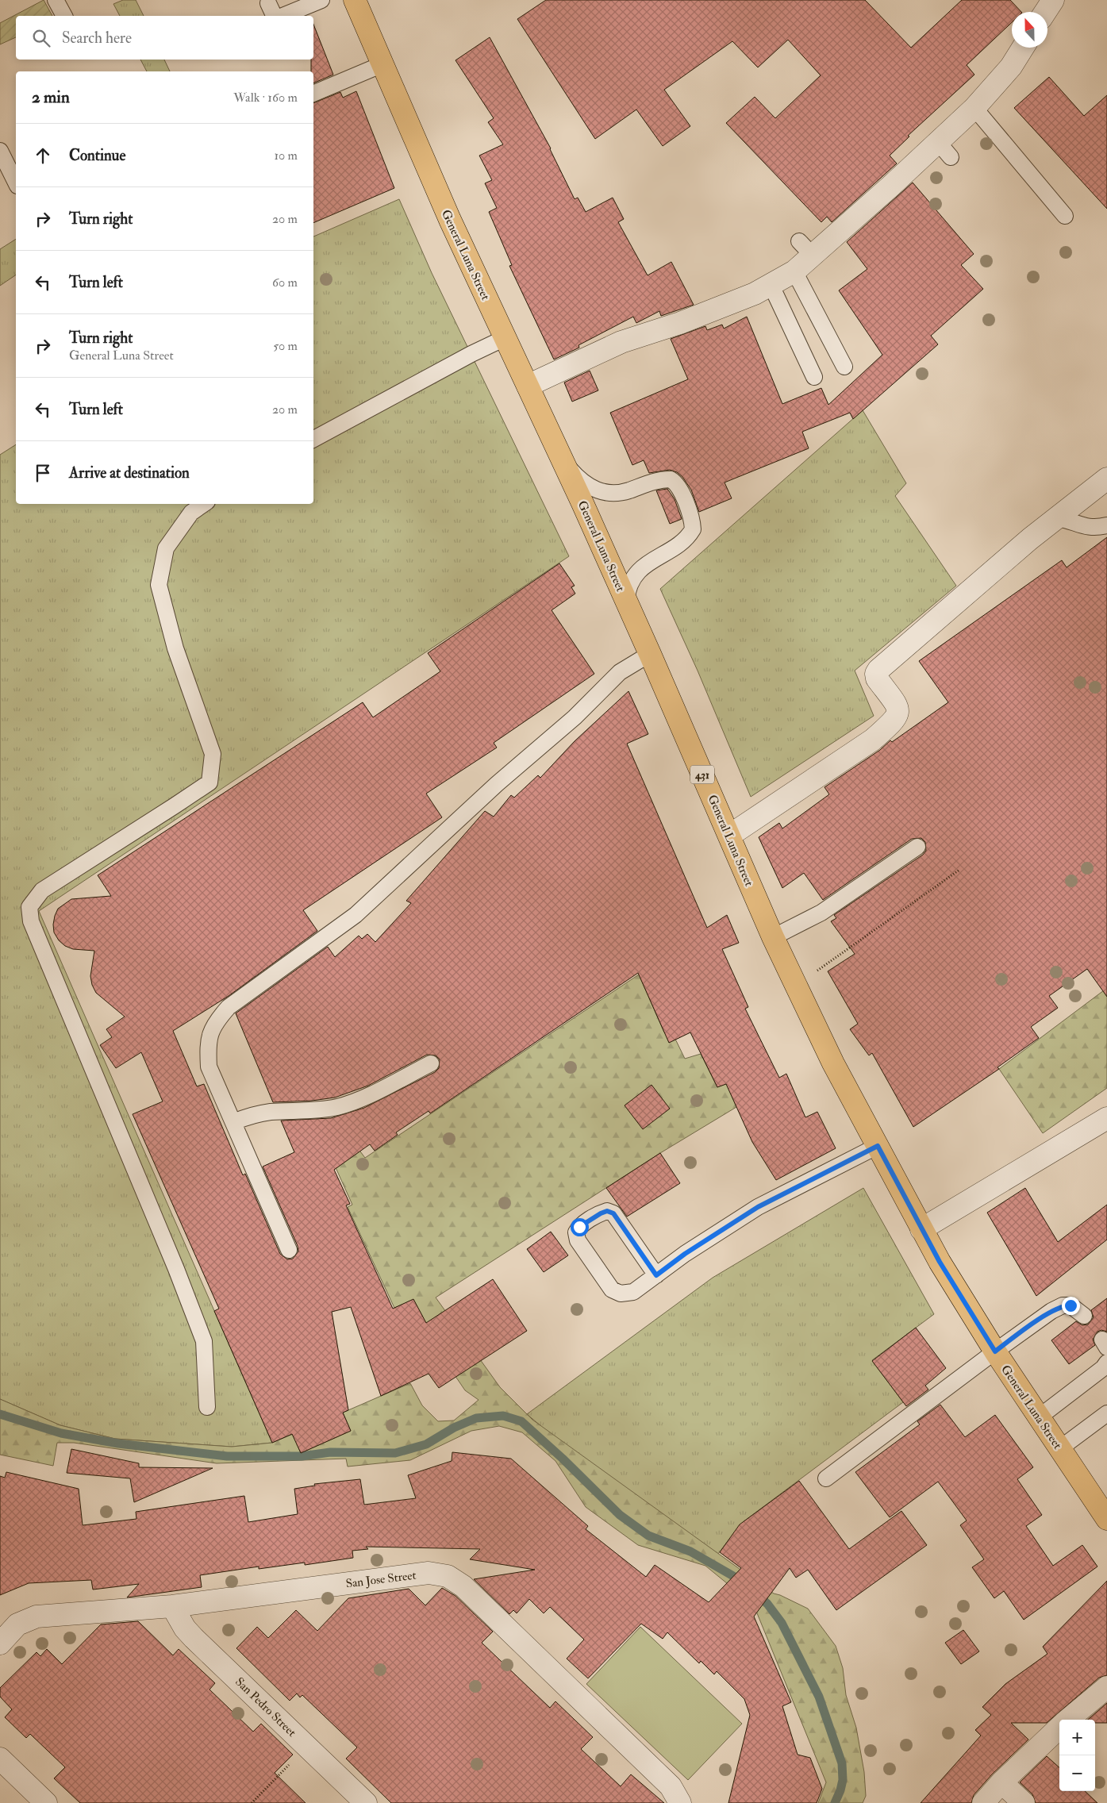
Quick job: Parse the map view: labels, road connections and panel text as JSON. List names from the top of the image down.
{
  "streets": {
    "main road": ["General Luna Street", "431"],
    "street": ["San Jose Street", "San Pedro Street"]
  },
  "crossings": [
    ["San Jose Street", "San Pedro Street"]
  ],
  "north": "top",
  "page": {
    "search": "Search here",
    "heading": ["2 min", "Walk · 160 m"],
    "list": [
      ["Continue", "10 m"],
      ["Turn right", "20 m"],
      ["Turn left", "60 m"],
      ["Turn right", "General Luna Street", "50 m"],
      ["Turn left", "20 m"],
      "Arrive at destination"
    ],
    "map_buttons": ["+", "−"]
  }
}
